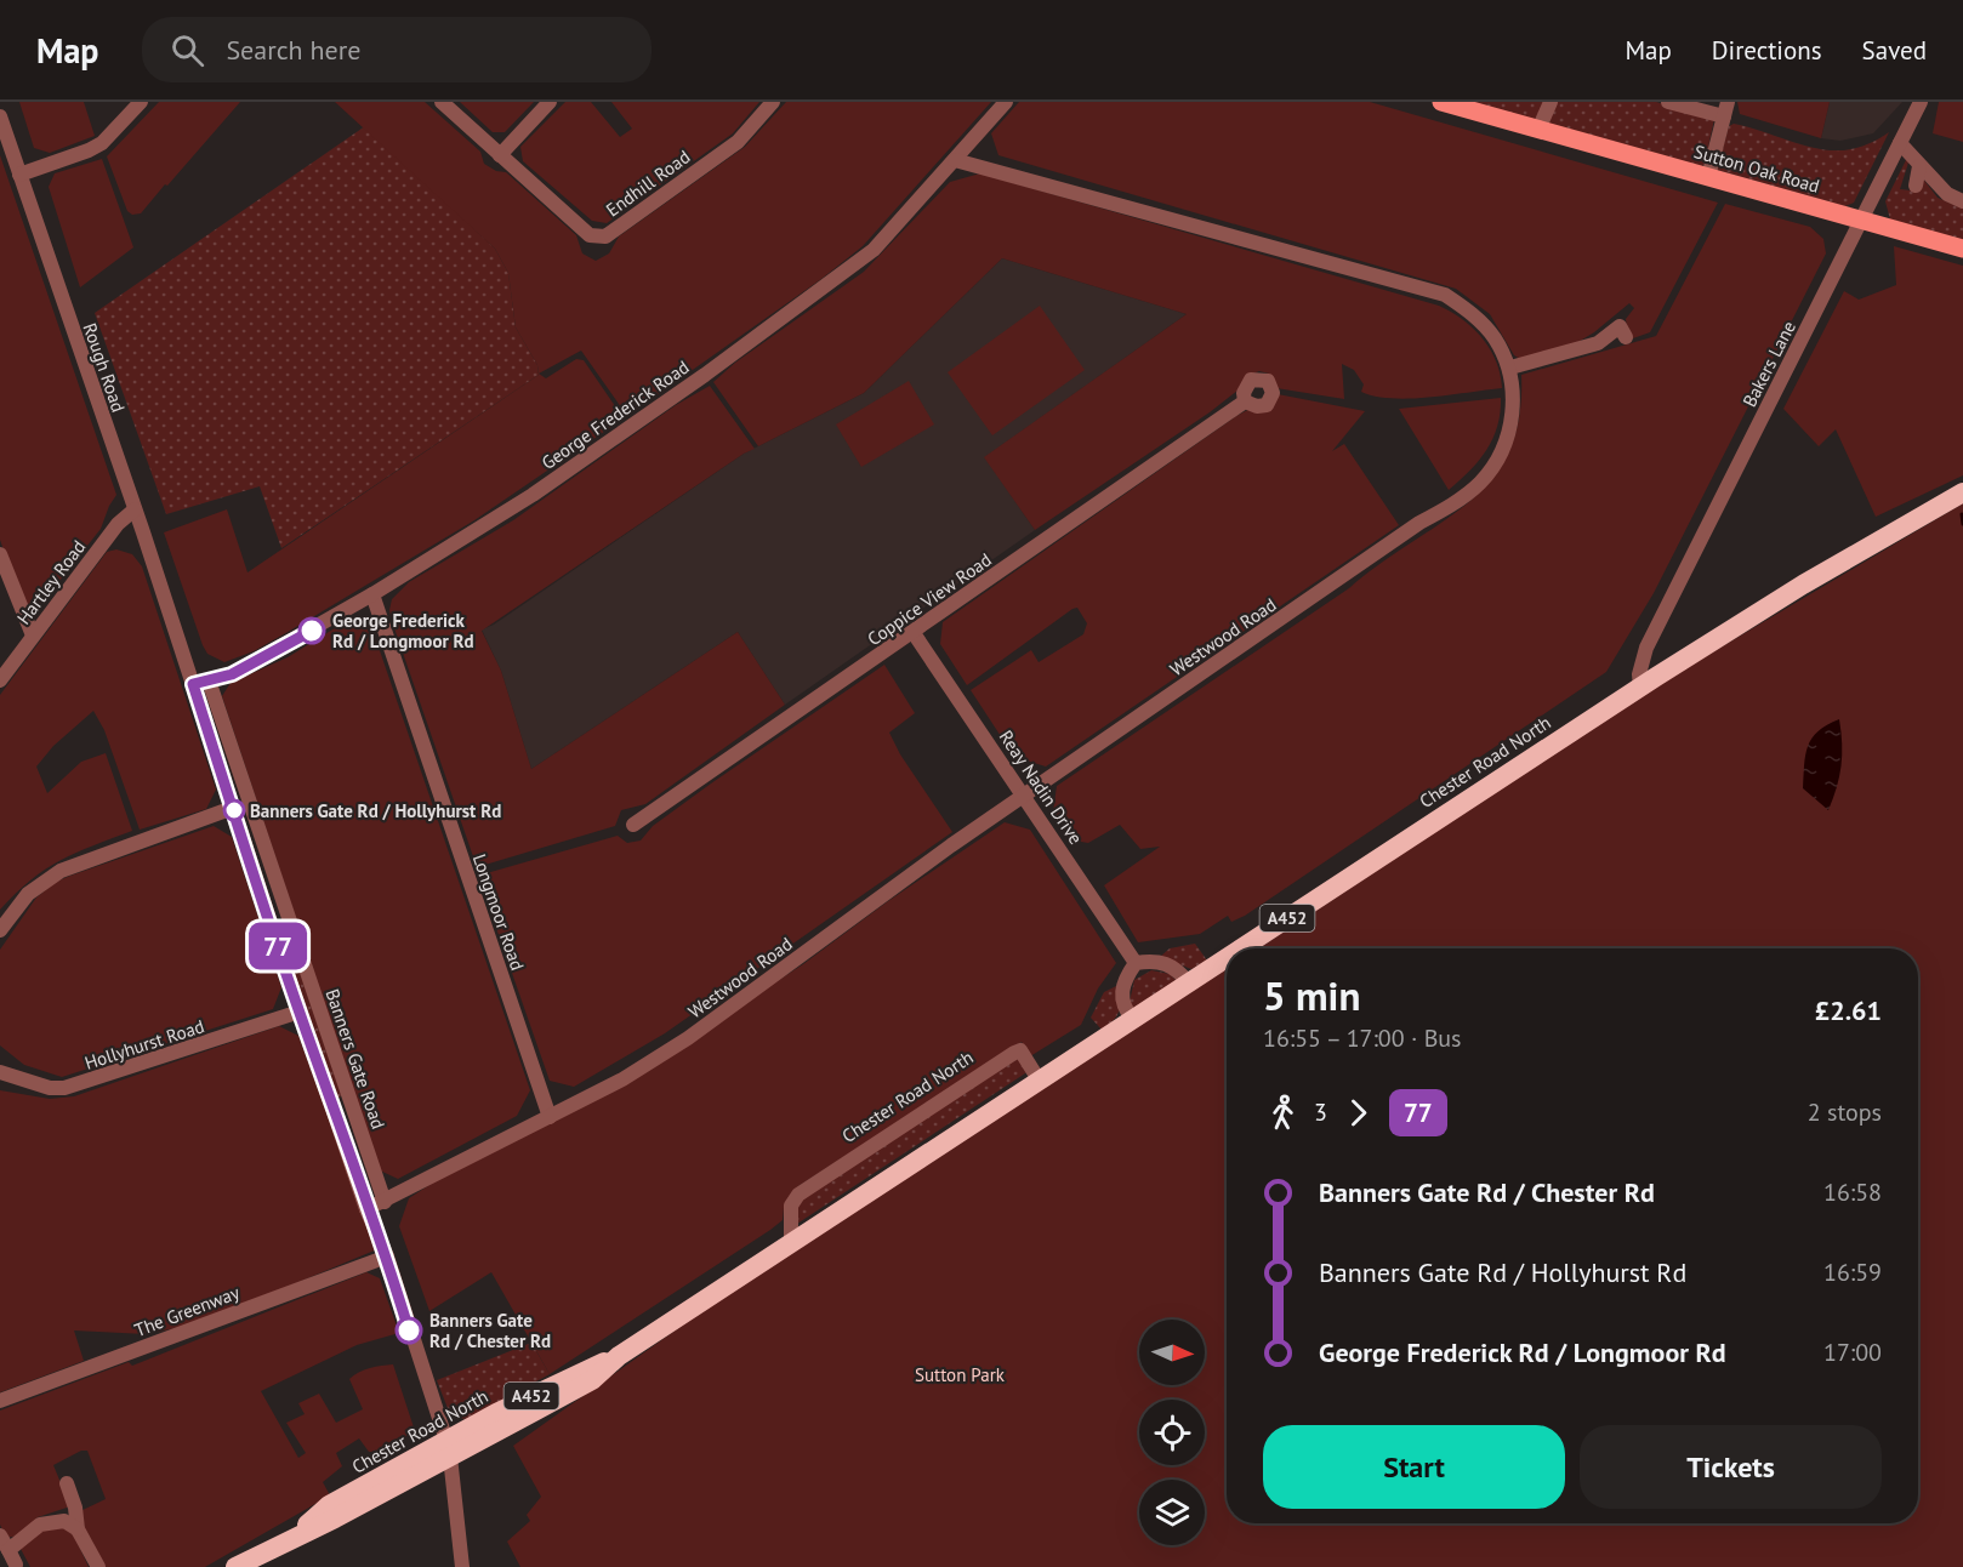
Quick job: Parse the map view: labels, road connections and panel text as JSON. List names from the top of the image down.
{
  "streets": {
    "highway": ["Chester Road North", "A452"],
    "main road": ["Sutton Oak Road"],
    "street": [
      "Endhill Road",
      "Bakers Lane",
      "Rough Road",
      "George Frederick Road",
      "Hartley Road",
      "Coppice View Road",
      "Westwood Road",
      "Reay Nadin Drive",
      "Longmoor Road",
      "Hollyhurst Road",
      "Banners Gate Road",
      "The Greenway"
    ]
  },
  "crossings": [
    ["Sutton Oak Road", "Bakers Lane"],
    ["Bakers Lane", "Chester Road North"],
    ["Rough Road", "Hartley Road"],
    ["Rough Road", "Banners Gate Road"],
    ["George Frederick Road", "Westwood Road"],
    ["George Frederick Road", "Longmoor Road"],
    ["George Frederick Road", "Banners Gate Road"],
    ["Coppice View Road", "Reay Nadin Drive"],
    ["Westwood Road", "Reay Nadin Drive"],
    ["Westwood Road", "Longmoor Road"],
    ["Westwood Road", "Banners Gate Road"],
    ["Chester Road North", "Banners Gate Road"],
    ["Hollyhurst Road", "Banners Gate Road"],
    ["Banners Gate Road", "The Greenway"]
  ],
  "parks": ["Sutton Park"],
  "places": ["George Frederick Rd / Longmoor Rd", "Banners Gate Rd / Hollyhurst Rd", "Banners Gate Rd / Chester Rd"],
  "lines": ["bus line 77"],
  "north": "right",
  "page": {
    "header": "Map",
    "search": "Search here",
    "nav": ["Map", "Directions", "Saved"],
    "on_map": "77",
    "heading": ["5 min", "16:55 – 17:00 · Bus", "£2.61"],
    "legs": ["3", "77", "2 stops"],
    "list": [
      {
        "name": "Banners Gate Rd / Chester Rd",
        "value": "16:58"
      },
      {
        "name": "Banners Gate Rd / Hollyhurst Rd",
        "value": "16:59"
      },
      {
        "name": "George Frederick Rd / Longmoor Rd",
        "value": "17:00"
      }
    ],
    "buttons": ["Start", "Tickets"]
  }
}
